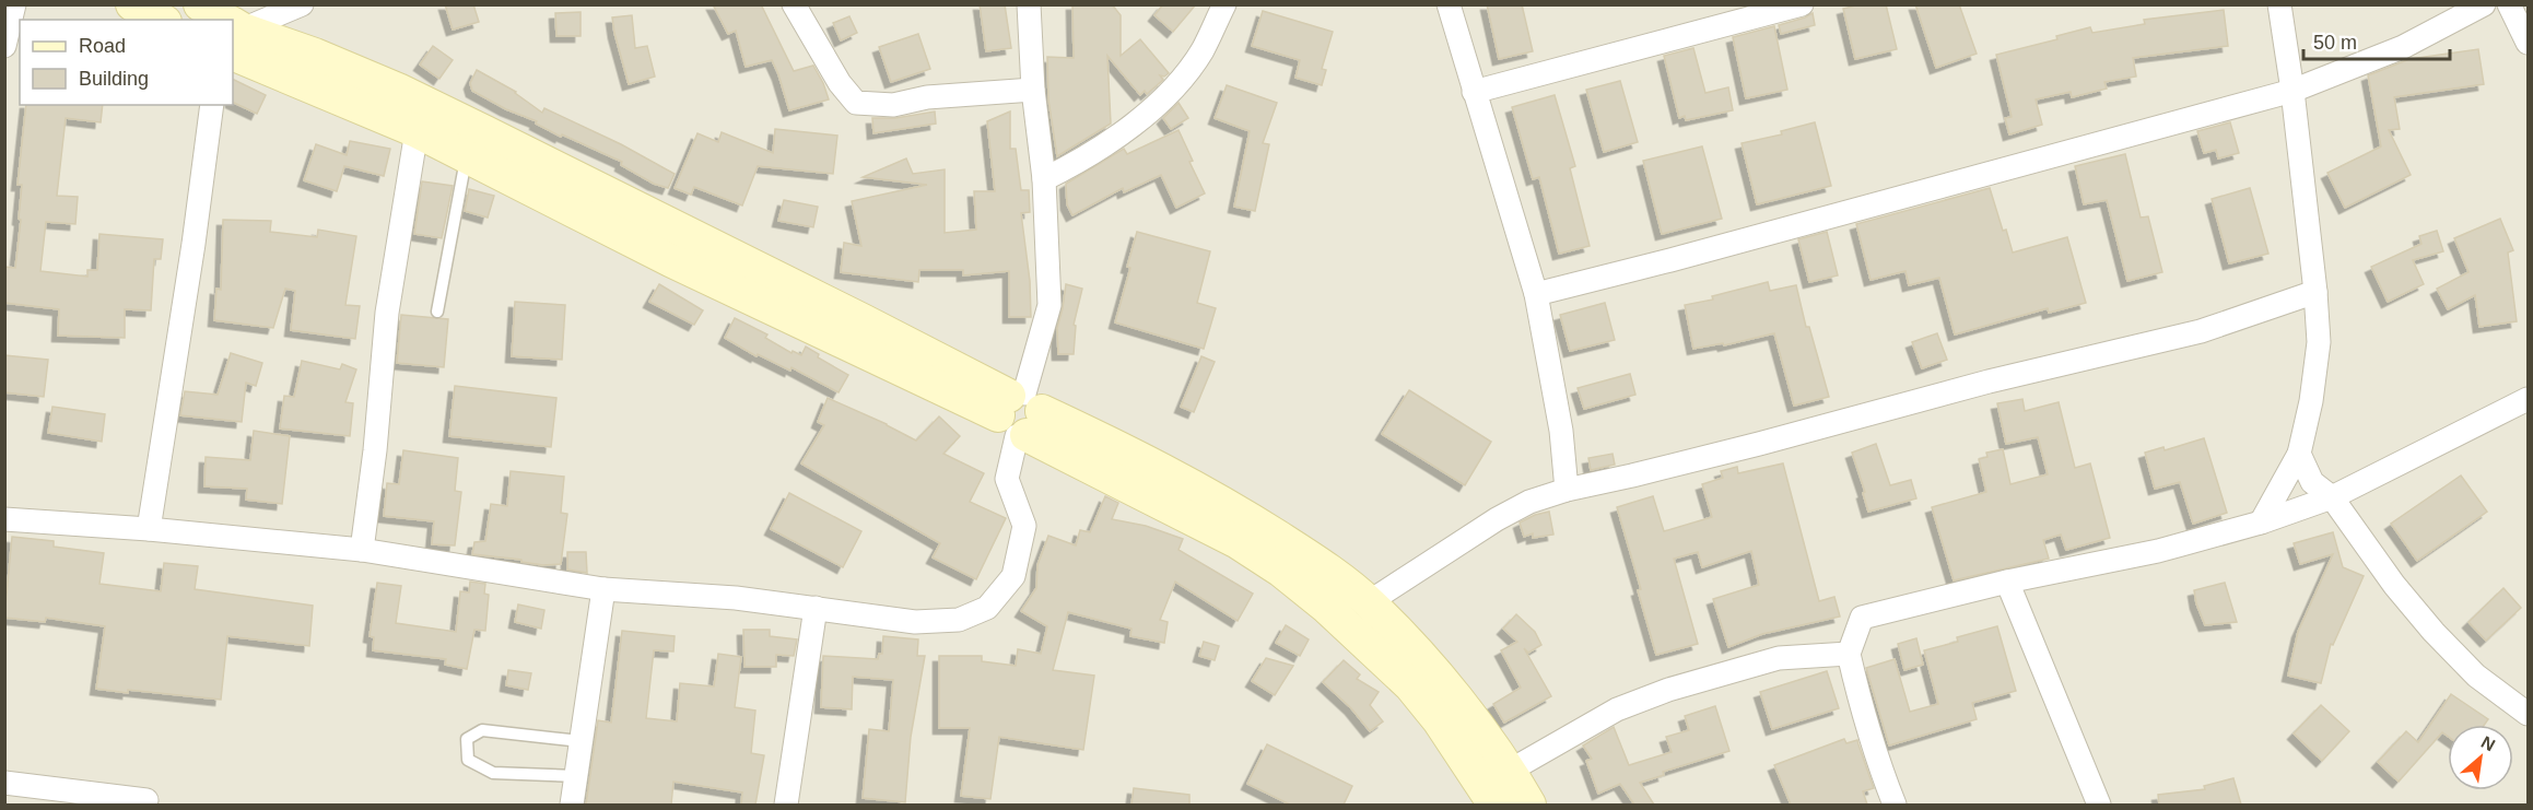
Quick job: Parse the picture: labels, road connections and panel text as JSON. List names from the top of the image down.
{
  "legend": ["Road", "Building"],
  "scale_bar": "50 m",
  "north": "top right"
}
